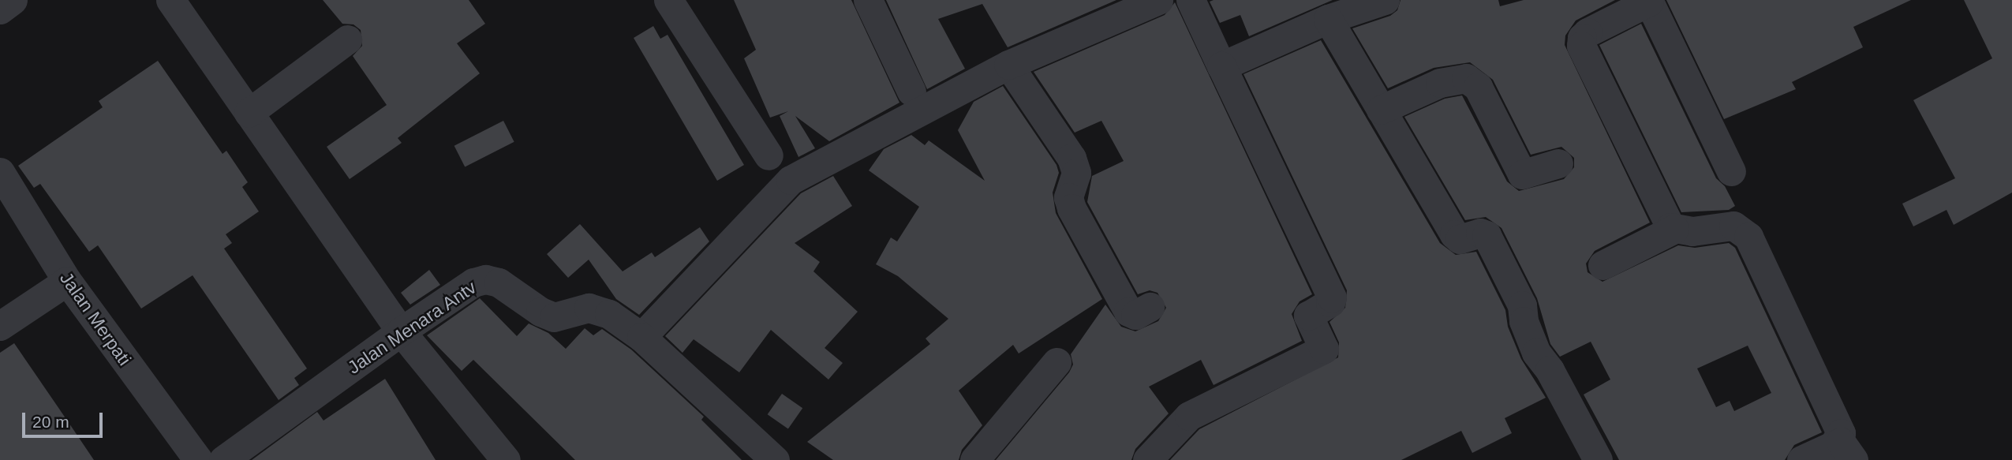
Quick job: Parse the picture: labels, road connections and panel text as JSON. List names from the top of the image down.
{
  "streets": {
    "street": ["Jalan Merpati", "Jalan Menara Antv"]
  },
  "scale_bar": "20 m"
}
